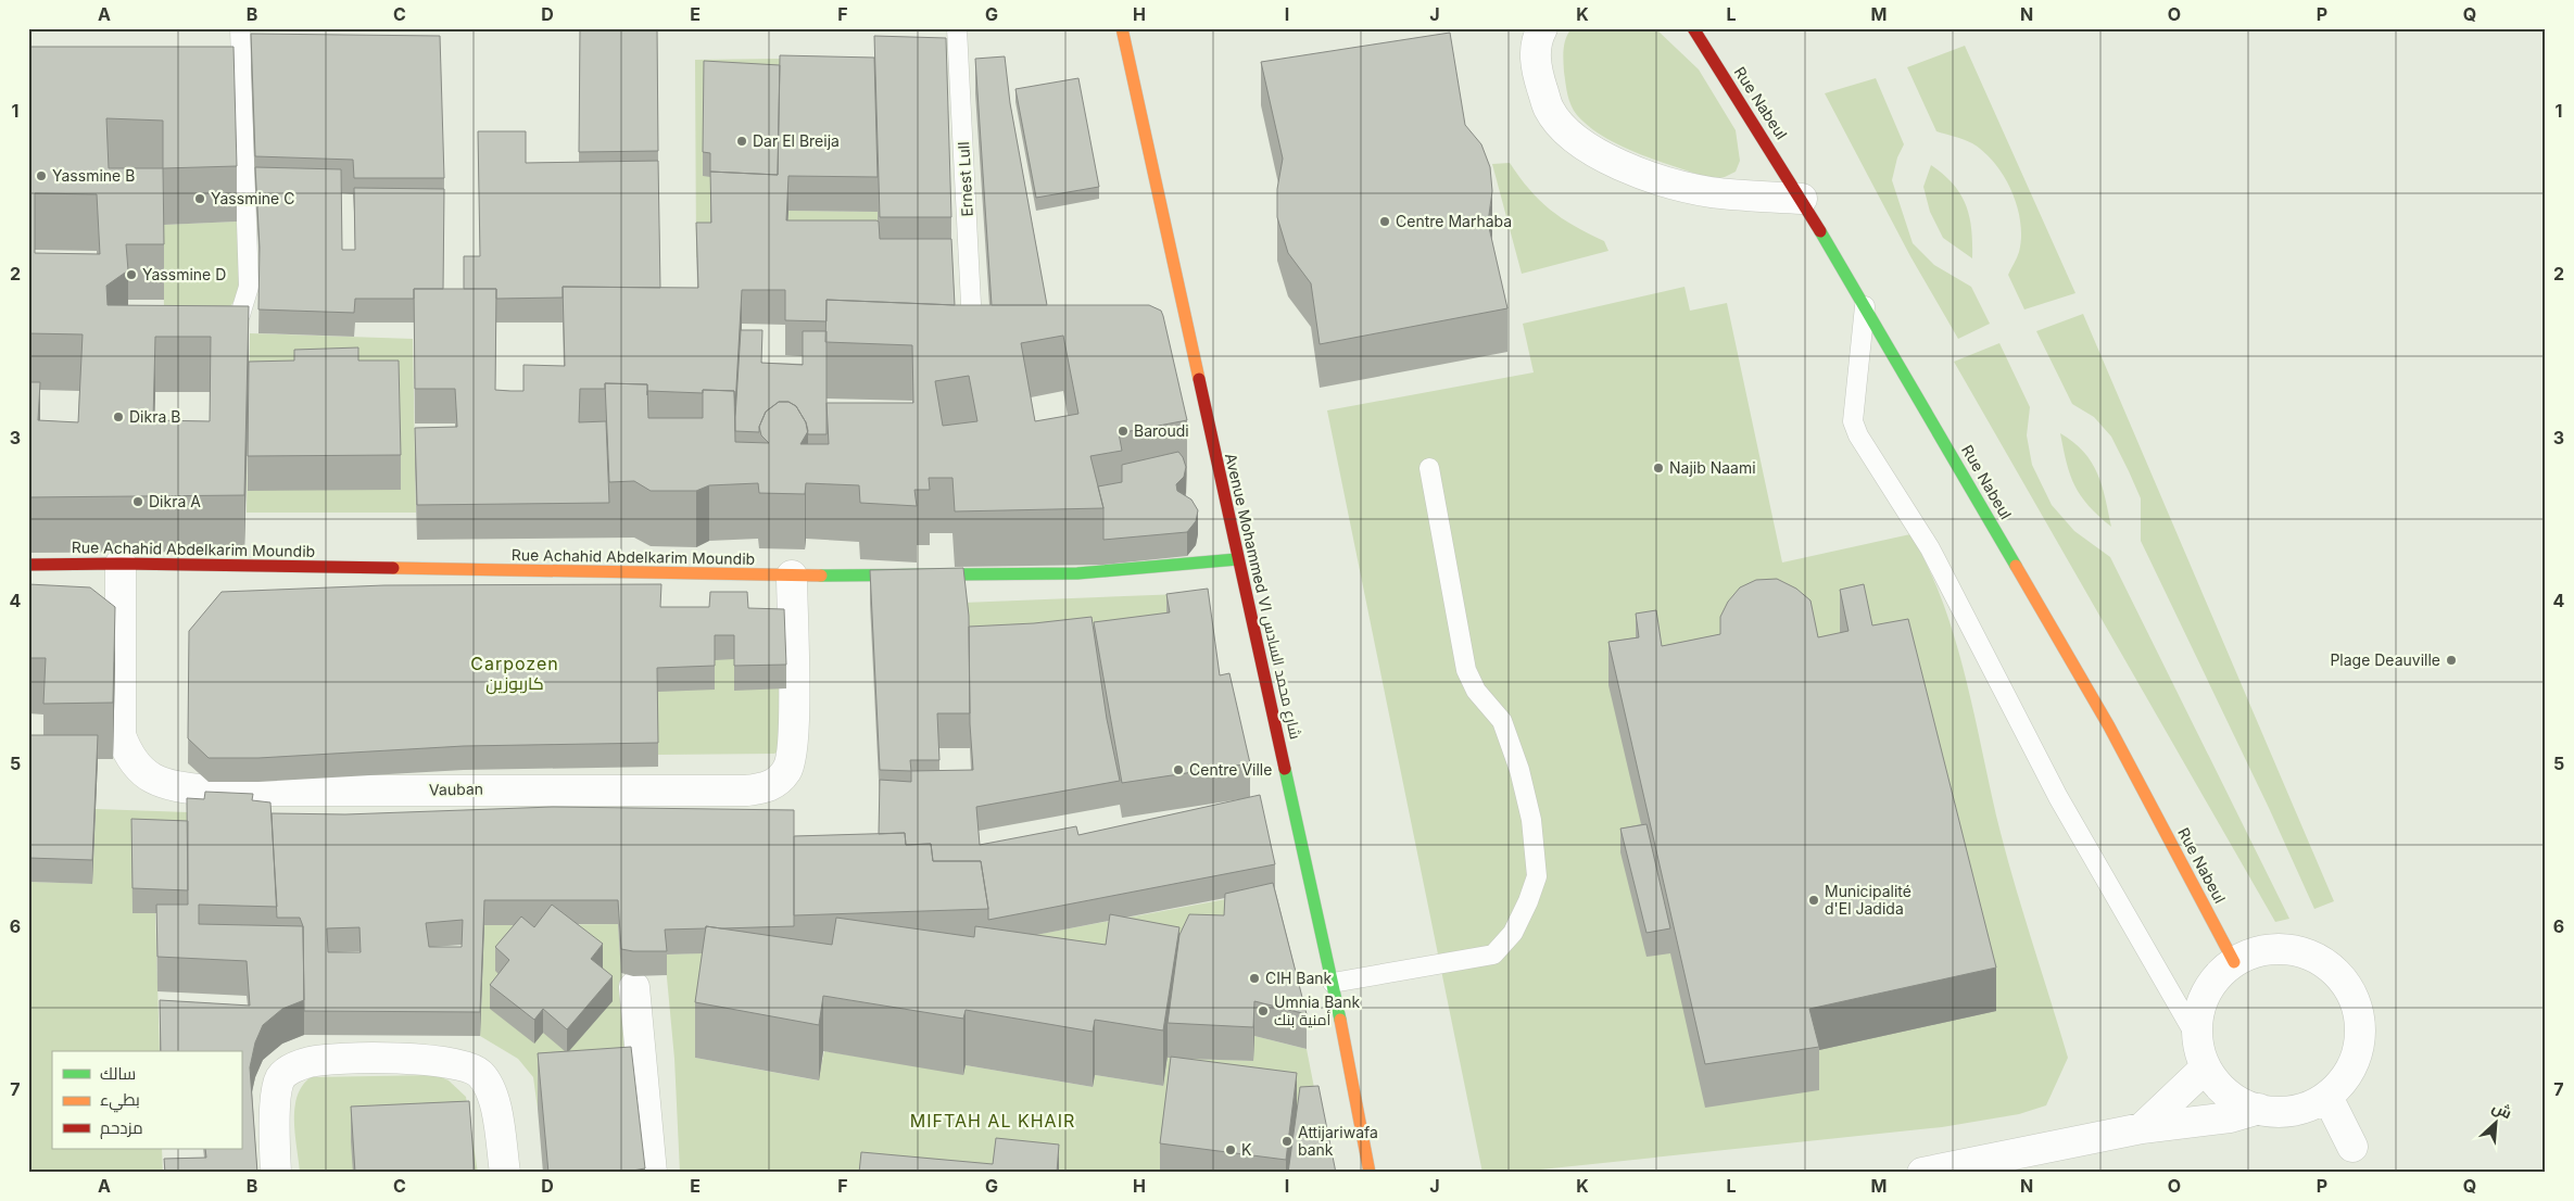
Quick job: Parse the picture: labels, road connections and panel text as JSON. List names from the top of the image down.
{
  "streets": {
    "street": [
      "Rue Nabeul",
      "Rue Achahid Abdelkarim Moundib",
      "Avenue Mohammed VI شارع محمد السادس",
      "Vauban"
    ],
    "lane": ["Ernest Lull"]
  },
  "crossings": [
    ["Rue Achahid Abdelkarim Moundib", "Avenue Mohammed VI شارع محمد السادس"],
    ["Rue Achahid Abdelkarim Moundib", "Vauban"]
  ],
  "districts": ["Carpozen كاربوزين", "MIFTAH AL KHAIR"],
  "places": [
    "Dar El Breija",
    "Yassmine B",
    "Yassmine C",
    "Centre Marhaba",
    "Yassmine D",
    "Dikra B",
    "Baroudi",
    "Najib Naami",
    "Dikra A",
    "Plage Deauville",
    "Centre Ville",
    "Municipalité d'El Jadida",
    "CIH Bank",
    "Umnia Bank أمنية بنك",
    "Attijariwafa bank",
    "K"
  ],
  "legend": ["سالك", "بطيء", "مزدحم"],
  "north": "top right",
  "grid": {
    "columns": [
      "A",
      "B",
      "C",
      "D",
      "E",
      "F",
      "G",
      "H",
      "I",
      "J",
      "K",
      "L",
      "M",
      "N",
      "O",
      "P",
      "Q"
    ],
    "rows": [
      "1",
      "2",
      "3",
      "4",
      "5",
      "6",
      "7"
    ]
  }
}
